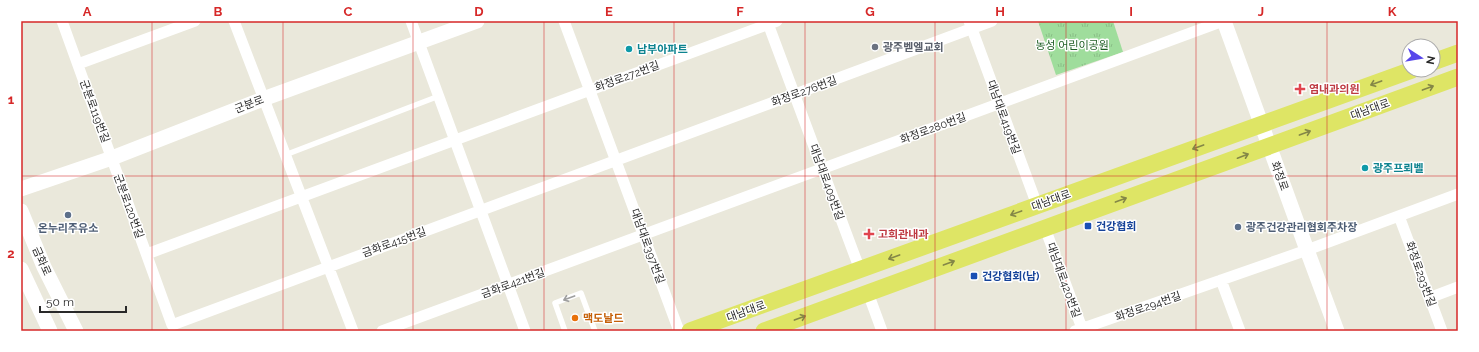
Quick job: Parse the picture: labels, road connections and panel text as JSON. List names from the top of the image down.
{
  "streets": {
    "main road": ["대남대로"],
    "street": [
      "화정로272번길",
      "화정로276번길",
      "군분로",
      "군분로119번길",
      "대남대로419번길",
      "화정로280번길",
      "화정로",
      "대남대로409번길",
      "군분로120번길",
      "금화로415번길",
      "대남대로397번길",
      "금화로",
      "화정로293번길",
      "대남대로420번길",
      "금화로421번길",
      "화정로294번길"
    ]
  },
  "crossings": [
    ["화정로272번길", "대남대로409번길"],
    ["화정로272번길", "군분로120번길"],
    ["화정로272번길", "대남대로397번길"],
    ["화정로276번길", "대남대로419번길"],
    ["화정로276번길", "대남대로409번길"],
    ["화정로276번길", "금화로415번길"],
    ["화정로276번길", "대남대로397번길"],
    ["군분로", "군분로119번길"],
    ["군분로", "군분로120번길"],
    ["대남대로", "대남대로419번길"],
    ["대남대로", "화정로"],
    ["대남대로", "대남대로409번길"],
    ["대남대로", "대남대로420번길"],
    ["군분로119번길", "군분로120번길"],
    ["대남대로419번길", "화정로280번길"],
    ["화정로280번길", "화정로"],
    ["화정로280번길", "대남대로409번길"],
    ["화정로280번길", "대남대로397번길"],
    ["화정로280번길", "금화로421번길"],
    ["화정로", "화정로294번길"],
    ["군분로120번길", "금화로415번길"],
    ["금화로415번길", "대남대로397번길"],
    ["대남대로397번길", "금화로421번길"],
    ["대남대로420번길", "화정로294번길"]
  ],
  "parks": ["농성 어린이공원"],
  "places": {
    "other": [
      "광주벧엘교회",
      "남부아파트",
      "광주프뢰벨",
      "온누리주유소",
      "광주건강관리협회주차장",
      "맥도날드"
    ],
    "health": ["염내과의원", "고희관내과"],
    "transit": ["건강협회", "건강협회(남)"]
  },
  "scale_bar": "50 m",
  "north": "right",
  "grid": {
    "columns": [
      "A",
      "B",
      "C",
      "D",
      "E",
      "F",
      "G",
      "H",
      "I",
      "J",
      "K"
    ],
    "rows": ["1", "2"]
  }
}
